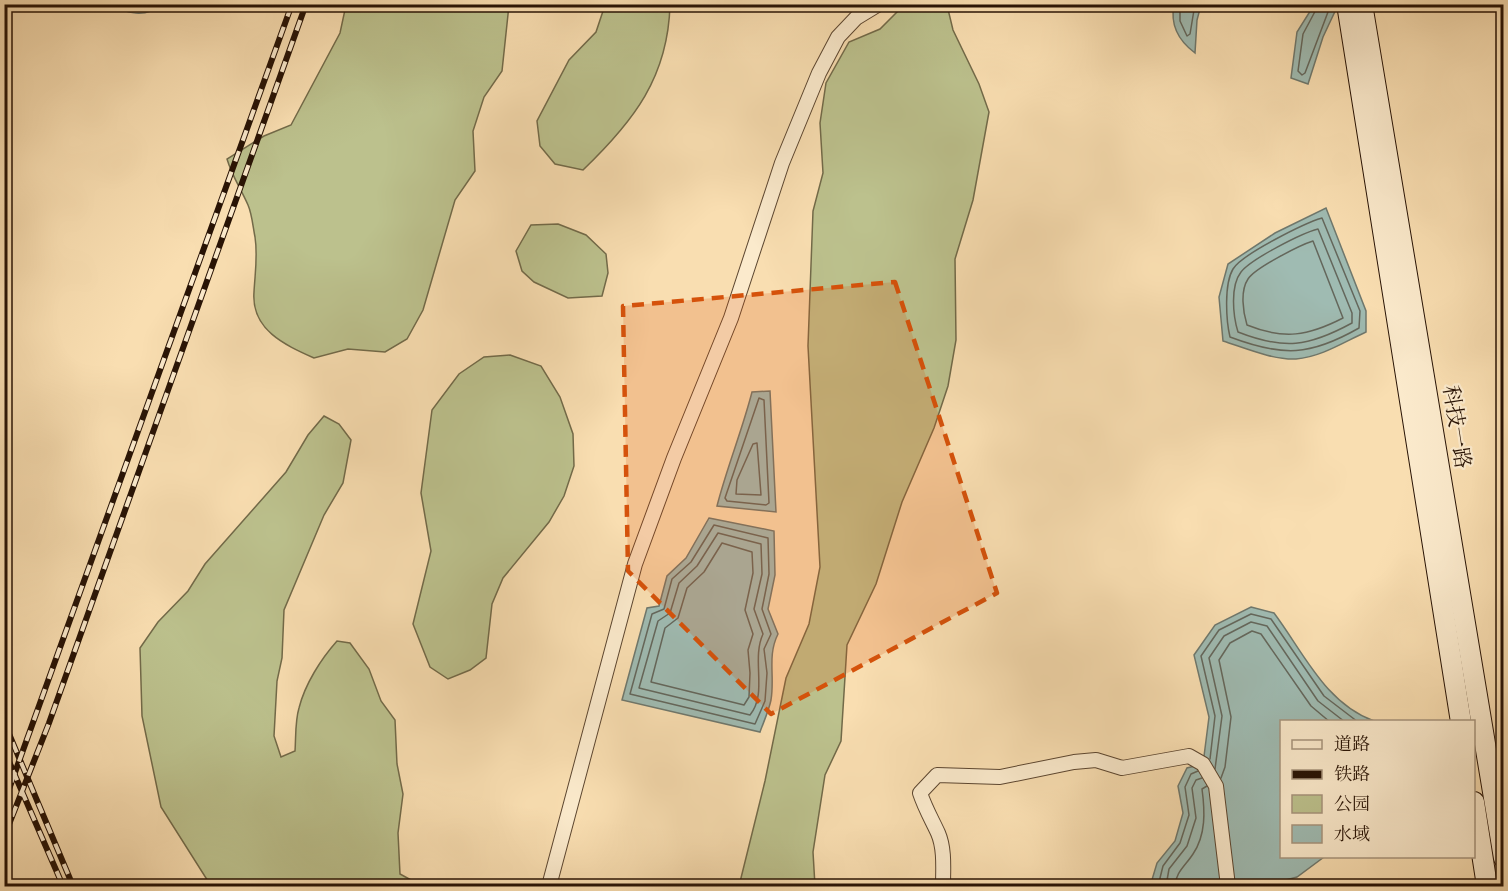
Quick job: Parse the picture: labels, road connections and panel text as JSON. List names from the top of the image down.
{
  "streets": {
    "main road": ["科技一路"]
  },
  "legend": [
    "道路",
    "铁路",
    "公园",
    "水域"
  ]
}
